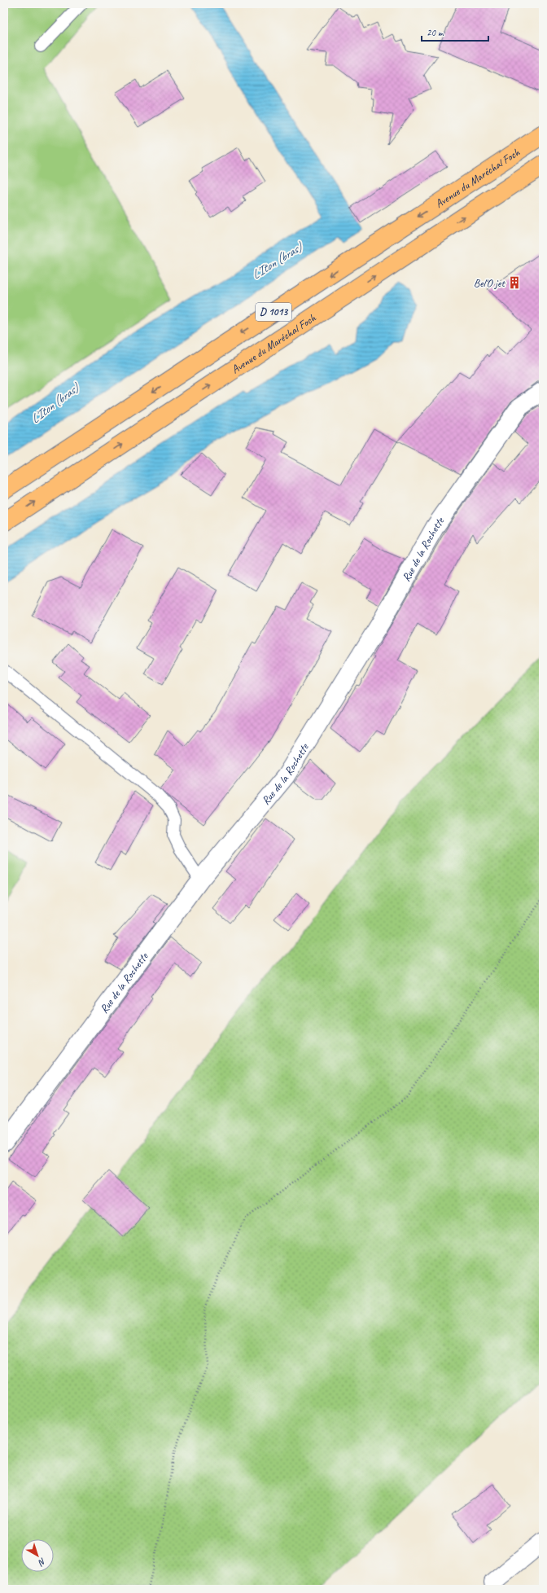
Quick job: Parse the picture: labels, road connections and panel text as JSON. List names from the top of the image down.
{
  "streets": {
    "main road": ["Avenue du Maréchal Foch", "D 1013"],
    "street": ["Rue de la Rochette"]
  },
  "water": ["L'Iton (bras)"],
  "places": {
    "building": ["Bel'O jet"]
  },
  "scale_bar": "20 m",
  "north": "bottom right"
}
